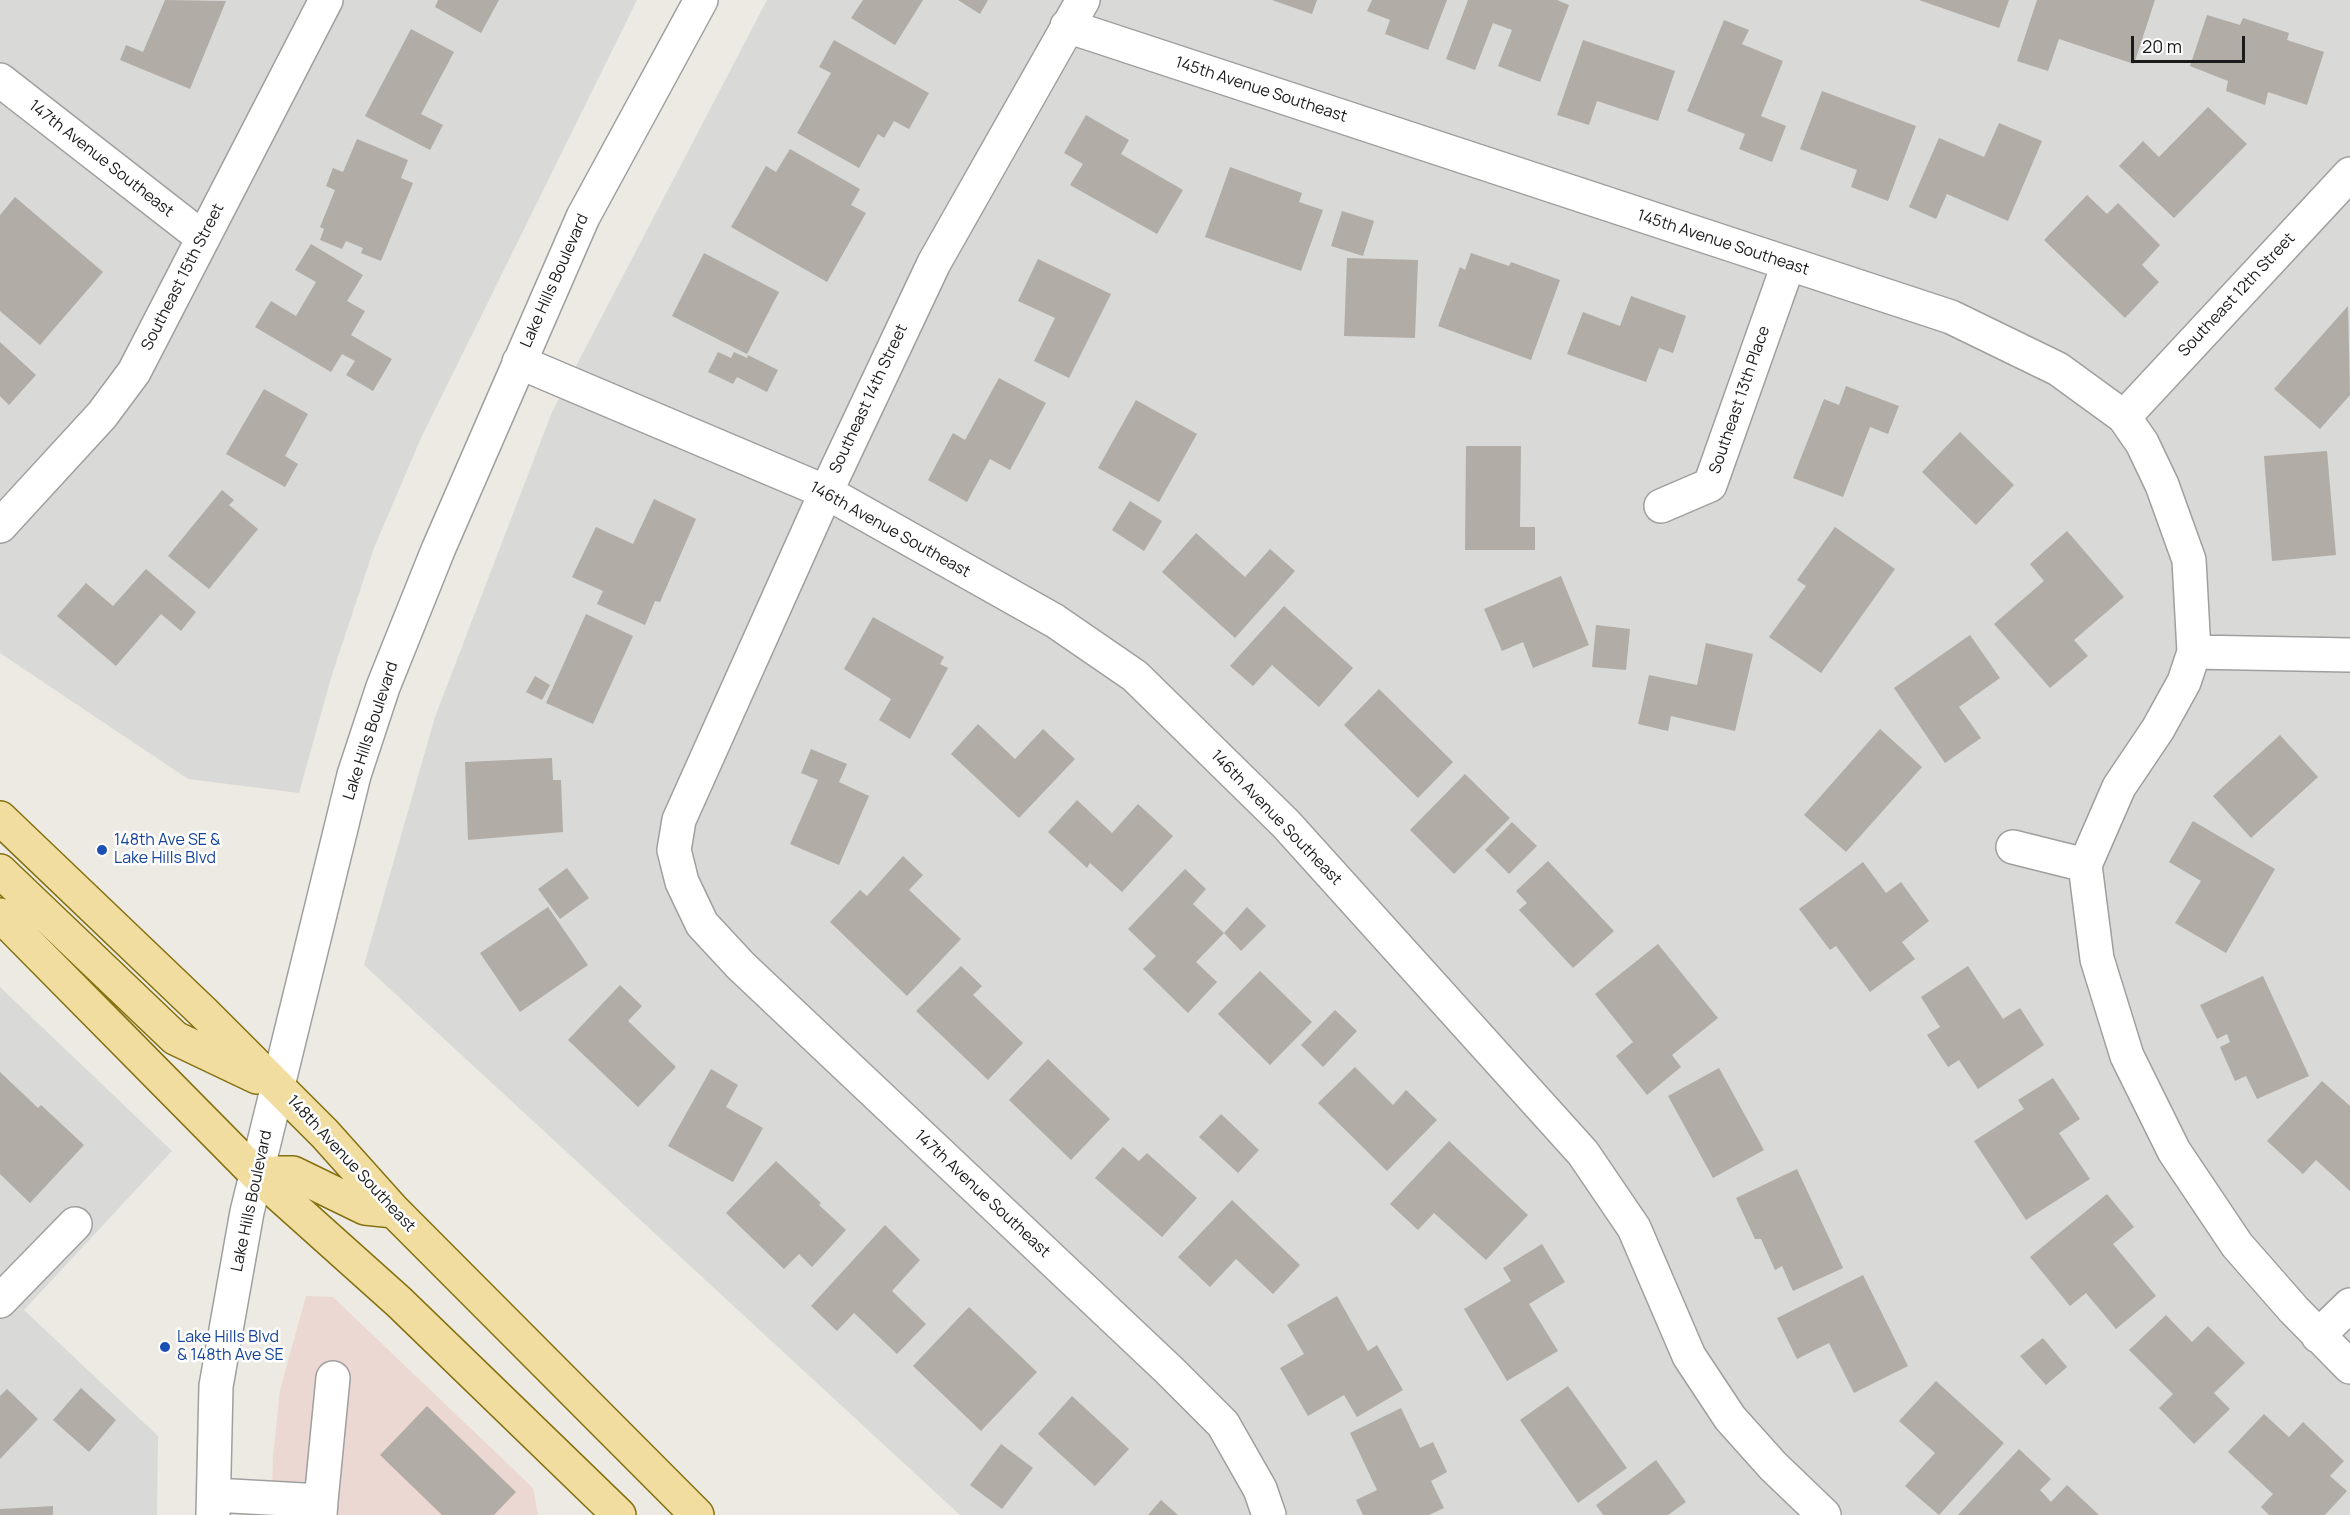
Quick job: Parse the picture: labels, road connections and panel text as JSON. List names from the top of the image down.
{
  "streets": {
    "main road": ["148th Avenue Southeast"],
    "street": [
      "145th Avenue Southeast",
      "147th Avenue Southeast",
      "Southeast 15th Street",
      "Lake Hills Boulevard",
      "Southeast 12th Street",
      "Southeast 14th Street",
      "Southeast 13th Place",
      "146th Avenue Southeast"
    ]
  },
  "crossings": [
    ["145th Avenue Southeast", "Southeast 12th Street"],
    ["145th Avenue Southeast", "Southeast 14th Street"],
    ["145th Avenue Southeast", "Southeast 13th Place"],
    ["147th Avenue Southeast", "Southeast 15th Street"],
    ["147th Avenue Southeast", "Southeast 14th Street"],
    ["Lake Hills Boulevard", "146th Avenue Southeast"],
    ["Lake Hills Boulevard", "148th Avenue Southeast"],
    ["Southeast 14th Street", "146th Avenue Southeast"]
  ],
  "places": ["148th Ave SE & Lake Hills Blvd", "Lake Hills Blvd & 148th Ave SE"],
  "scale_bar": "20 m"
}
